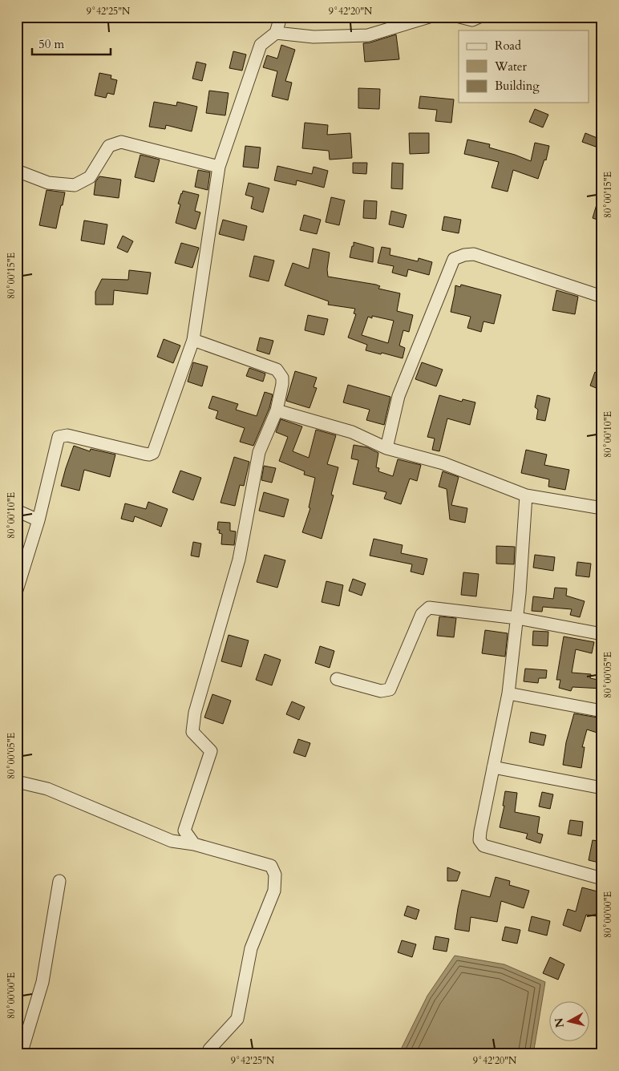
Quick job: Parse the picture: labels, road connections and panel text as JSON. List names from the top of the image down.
{
  "legend": ["Road", "Water", "Building"],
  "scale_bar": "50 m",
  "north": "left",
  "coordinates": [
    "9°42'25\"N",
    "9°42'20\"N",
    "80°00'15\"E",
    "80°00'10\"E",
    "80°00'05\"E",
    "80°00'00\"E"
  ]
}
